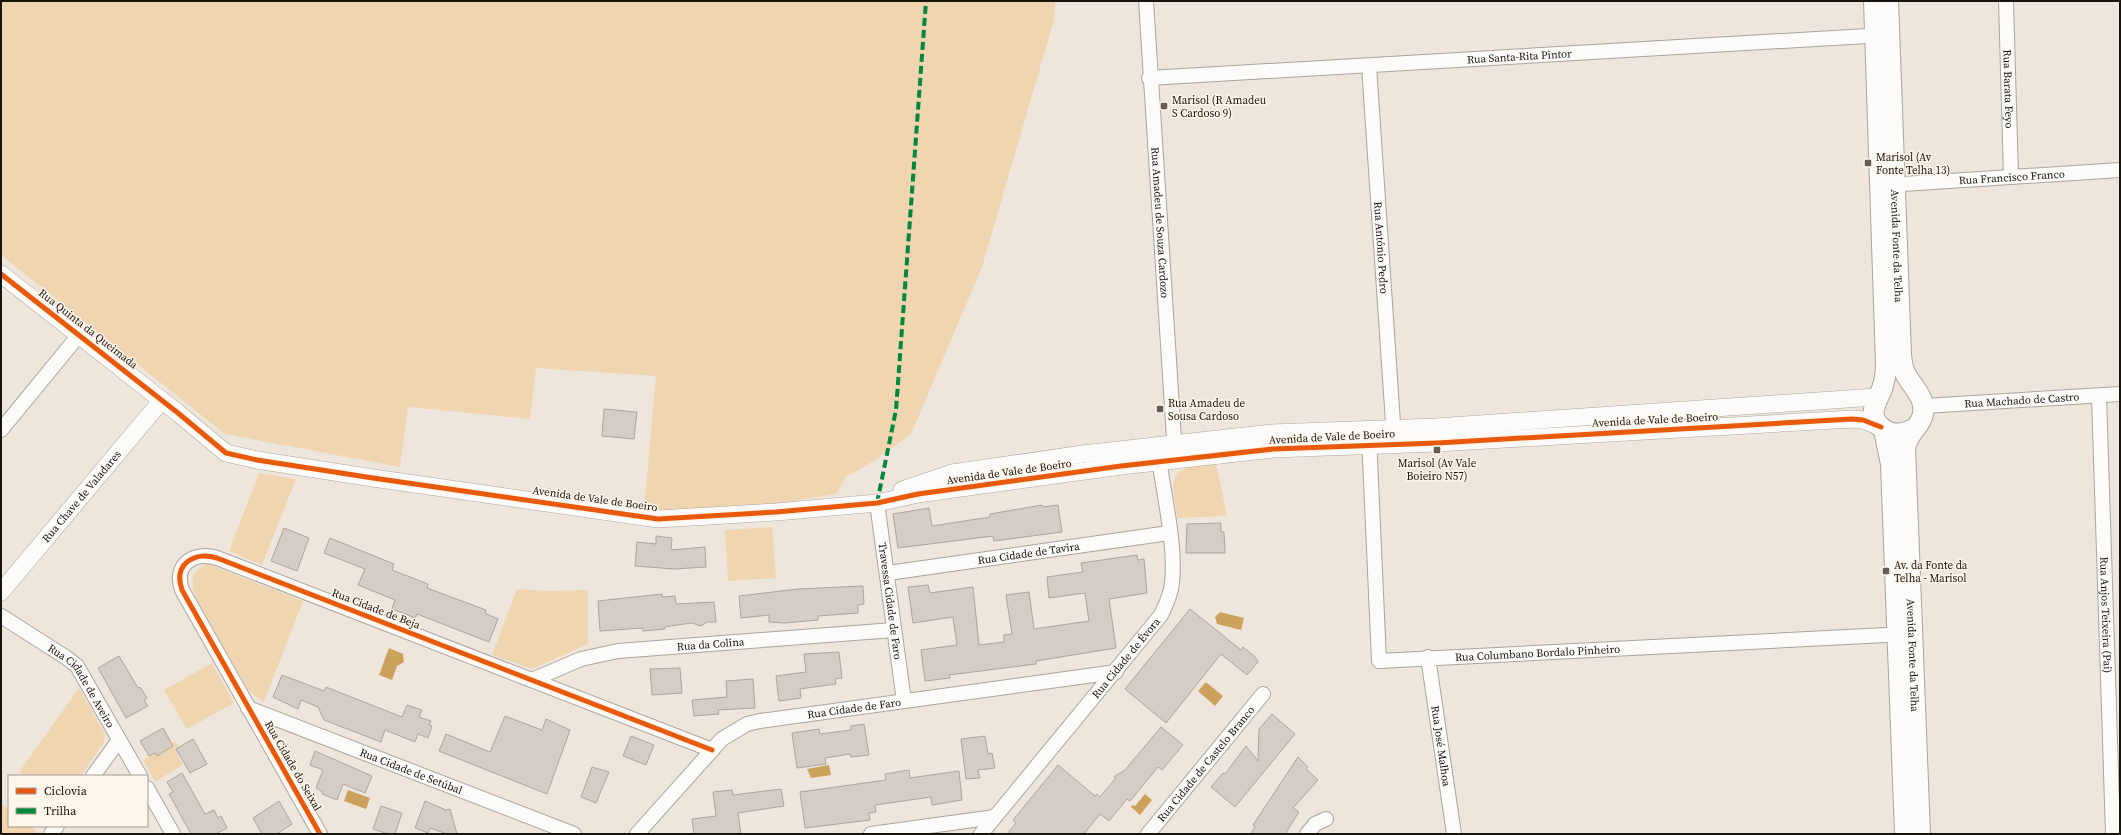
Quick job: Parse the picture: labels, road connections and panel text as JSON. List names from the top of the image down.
{
  "streets": {
    "main road": ["Avenida Fonte da Telha"],
    "street": [
      "Rua Santa-Rita Pintor",
      "Rua Barata Feyo",
      "Rua Francisco Franco",
      "Rua Amadeu de Souza Cardozo",
      "Rua António Pedro",
      "Rua Quinta da Queimada",
      "Rua Machado de Castro",
      "Avenida de Vale de Boeiro",
      "Rua Chave de Valadares",
      "Rua Cidade de Tavira",
      "Travessa Cidade de Faro",
      "Rua Cidade de Beja",
      "Rua Anjos Teixeira (Pai)",
      "Rua da Colina",
      "Rua Columbano Bordalo Pinheiro",
      "Rua Cidade de Évora",
      "Rua Cidade de Aveiro",
      "Rua Cidade de Faro",
      "Rua José Malhoa",
      "Rua Cidade de Castelo Branco",
      "Rua Cidade do Seixal",
      "Rua Cidade de Setúbal"
    ]
  },
  "crossings": [
    ["Rua Santa-Rita Pintor", "Rua Amadeu de Souza Cardozo"],
    ["Rua Santa-Rita Pintor", "Avenida Fonte da Telha"],
    ["Rua Santa-Rita Pintor", "Rua António Pedro"],
    ["Rua Barata Feyo", "Rua Francisco Franco"],
    ["Rua Francisco Franco", "Avenida Fonte da Telha"],
    ["Rua Amadeu de Souza Cardozo", "Avenida de Vale de Boeiro"],
    ["Rua Amadeu de Souza Cardozo", "Rua Cidade de Évora"],
    ["Avenida Fonte da Telha", "Rua Machado de Castro"],
    ["Avenida Fonte da Telha", "Avenida de Vale de Boeiro"],
    ["Avenida Fonte da Telha", "Rua Columbano Bordalo Pinheiro"],
    ["Rua António Pedro", "Avenida de Vale de Boeiro"],
    ["Rua Quinta da Queimada", "Avenida de Vale de Boeiro"],
    ["Rua Quinta da Queimada", "Rua Chave de Valadares"],
    ["Rua Machado de Castro", "Avenida de Vale de Boeiro"],
    ["Rua Machado de Castro", "Rua Anjos Teixeira (Pai)"],
    ["Avenida de Vale de Boeiro", "Rua Chave de Valadares"],
    ["Avenida de Vale de Boeiro", "Travessa Cidade de Faro"],
    ["Avenida de Vale de Boeiro", "Rua Columbano Bordalo Pinheiro"],
    ["Avenida de Vale de Boeiro", "Rua Cidade de Évora"],
    ["Rua Cidade de Tavira", "Travessa Cidade de Faro"],
    ["Rua Cidade de Tavira", "Rua Cidade de Évora"],
    ["Travessa Cidade de Faro", "Rua da Colina"],
    ["Travessa Cidade de Faro", "Rua Cidade de Faro"],
    ["Rua Cidade de Beja", "Rua da Colina"],
    ["Rua Cidade de Beja", "Rua Cidade de Faro"],
    ["Rua Cidade de Beja", "Rua Cidade do Seixal"],
    ["Rua Cidade de Beja", "Rua Cidade de Setúbal"],
    ["Rua Columbano Bordalo Pinheiro", "Rua José Malhoa"],
    ["Rua Cidade de Évora", "Rua Cidade de Faro"],
    ["Rua Cidade do Seixal", "Rua Cidade de Setúbal"]
  ],
  "places": {
    "transit": [
      "Marisol (R Amadeu S Cardoso 9)",
      "Marisol (Av Fonte Telha 13)",
      "Rua Amadeu de Sousa Cardoso",
      "Marisol (Av Vale Boieiro N57)",
      "Av. da Fonte da Telha - Marisol"
    ]
  },
  "legend": ["Ciclovia", "Trilha"]
}
